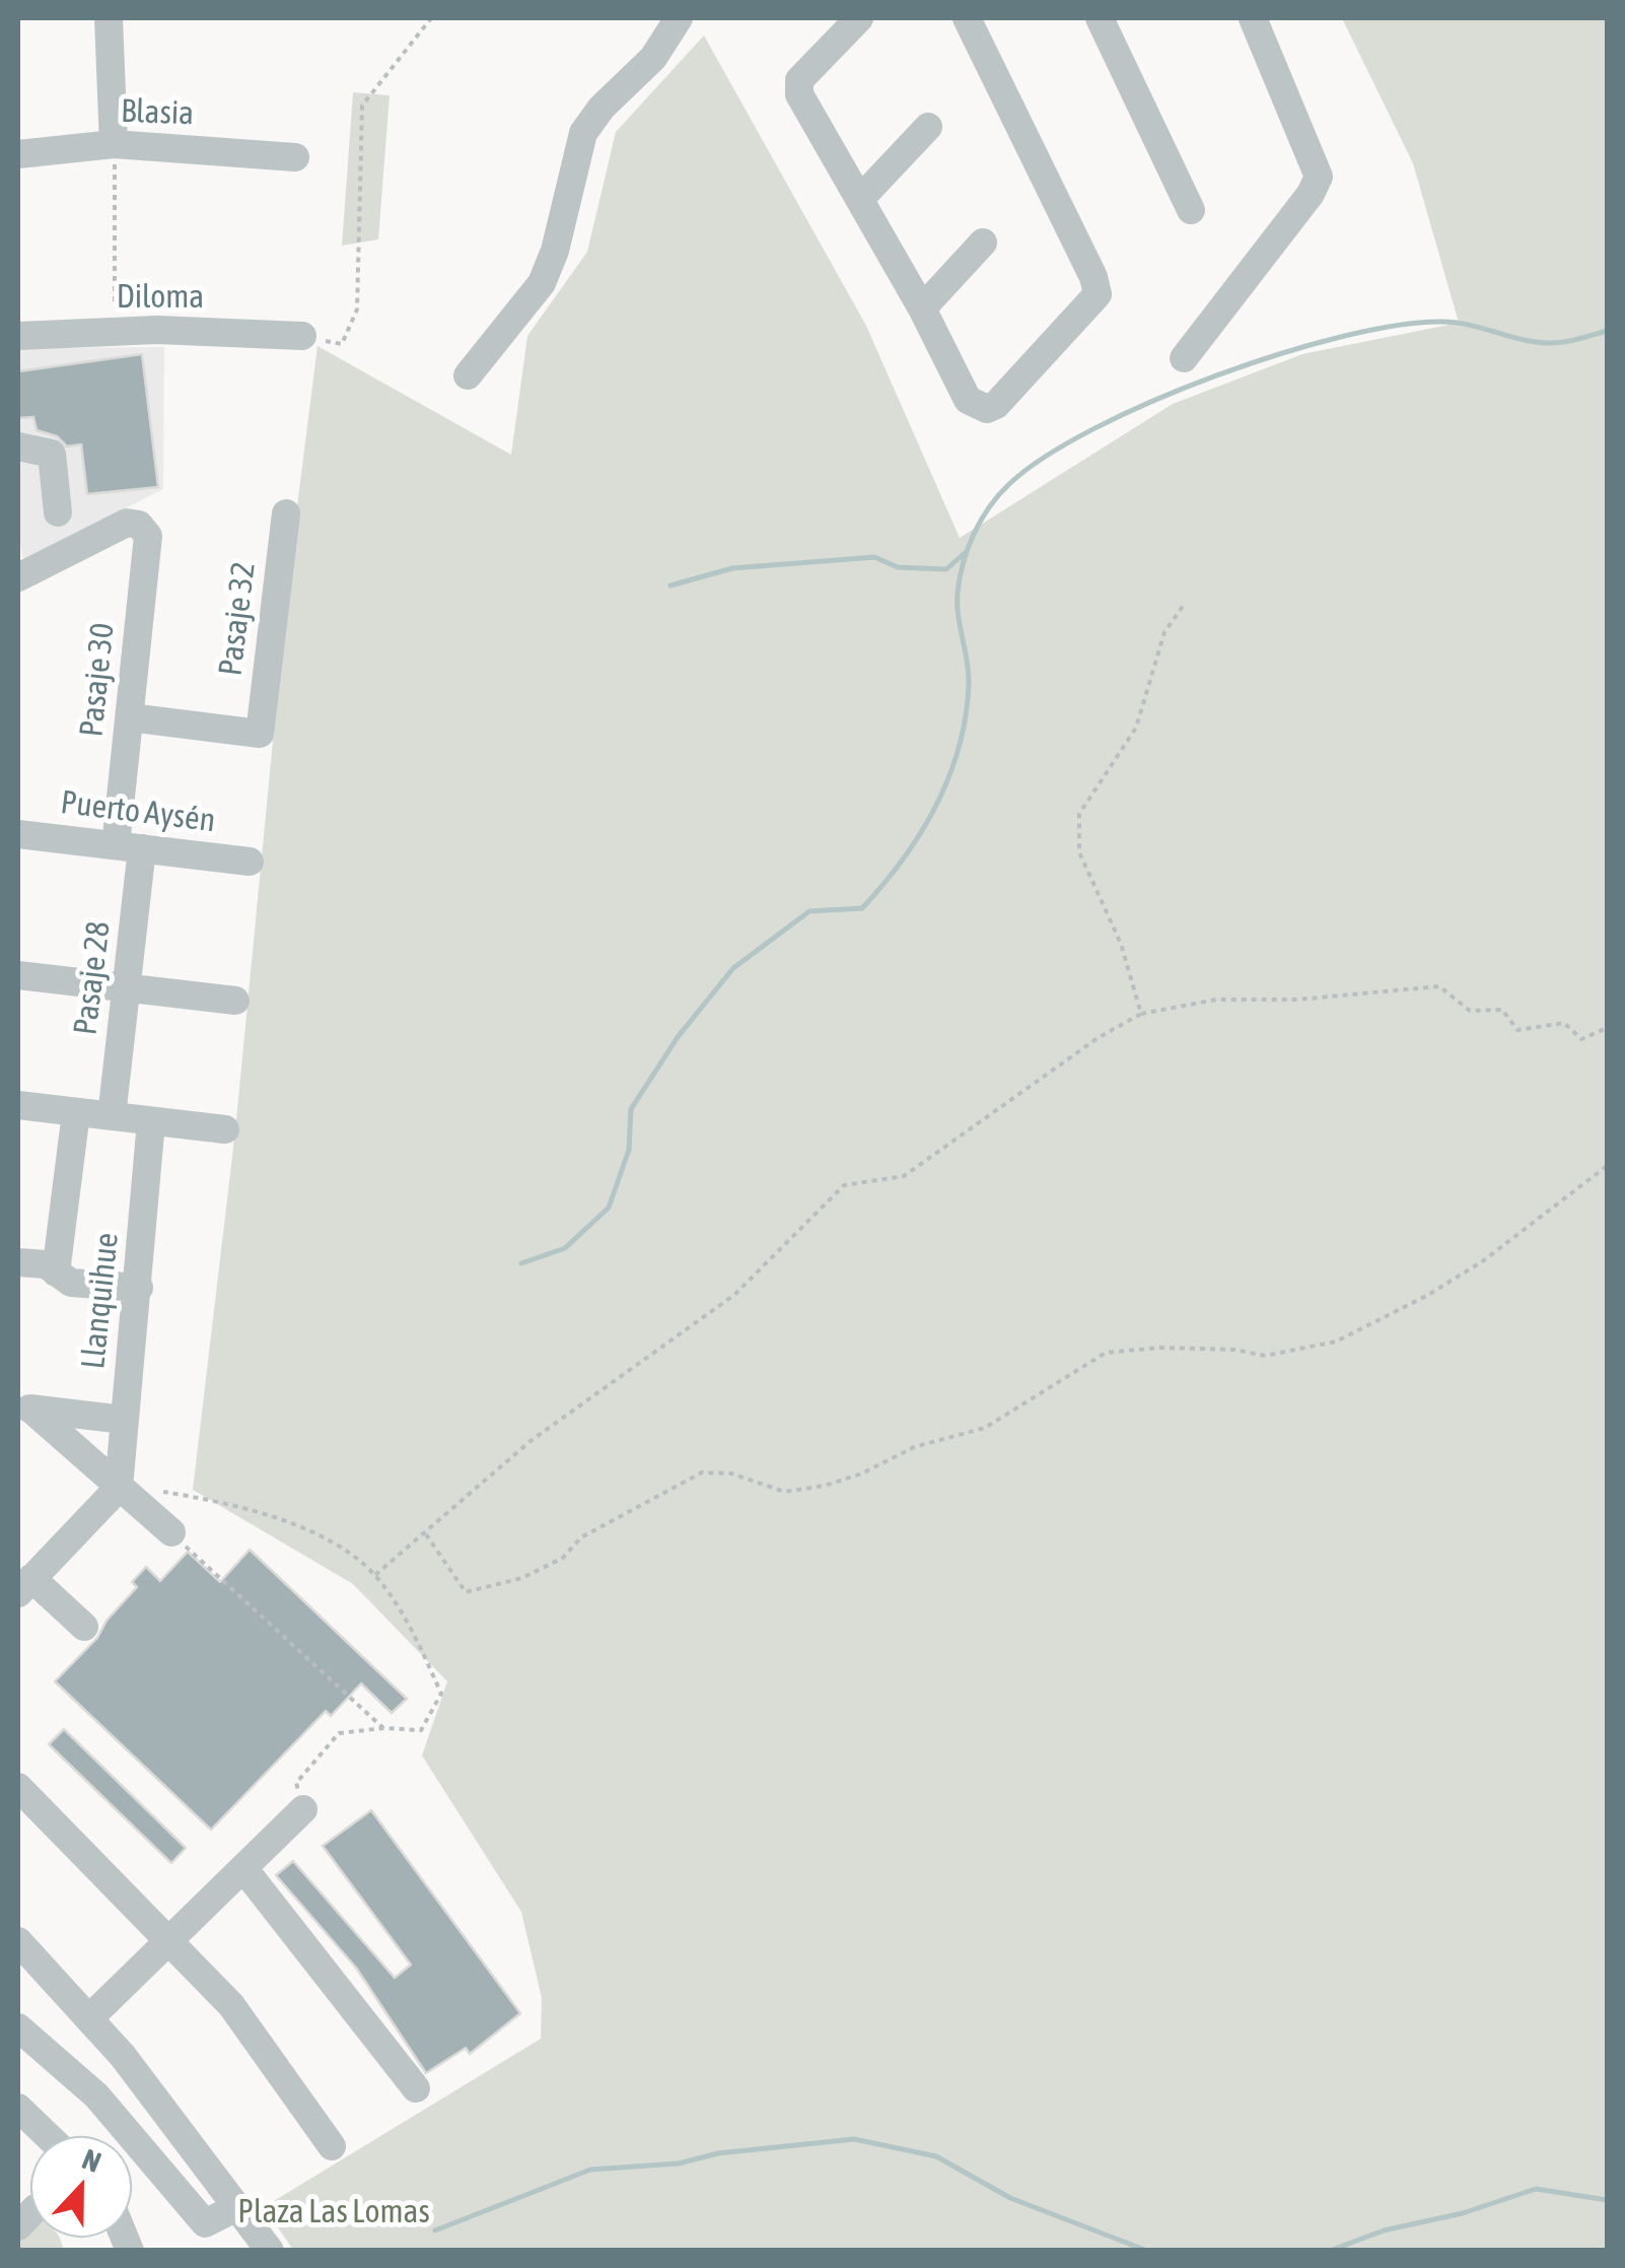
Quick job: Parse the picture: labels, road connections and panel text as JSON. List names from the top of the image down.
{
  "streets": {
    "street": [
      "Blasia",
      "Diloma",
      "Pasaje 32",
      "Pasaje 30",
      "Puerto Aysén",
      "Pasaje 28",
      "Llanquihue"
    ]
  },
  "crossings": [
    ["Pasaje 32", "Pasaje 30"],
    ["Pasaje 30", "Puerto Aysén"],
    ["Pasaje 30", "Pasaje 28"],
    ["Puerto Aysén", "Pasaje 28"]
  ],
  "parks": ["Plaza Las Lomas"],
  "north": "top"
}
